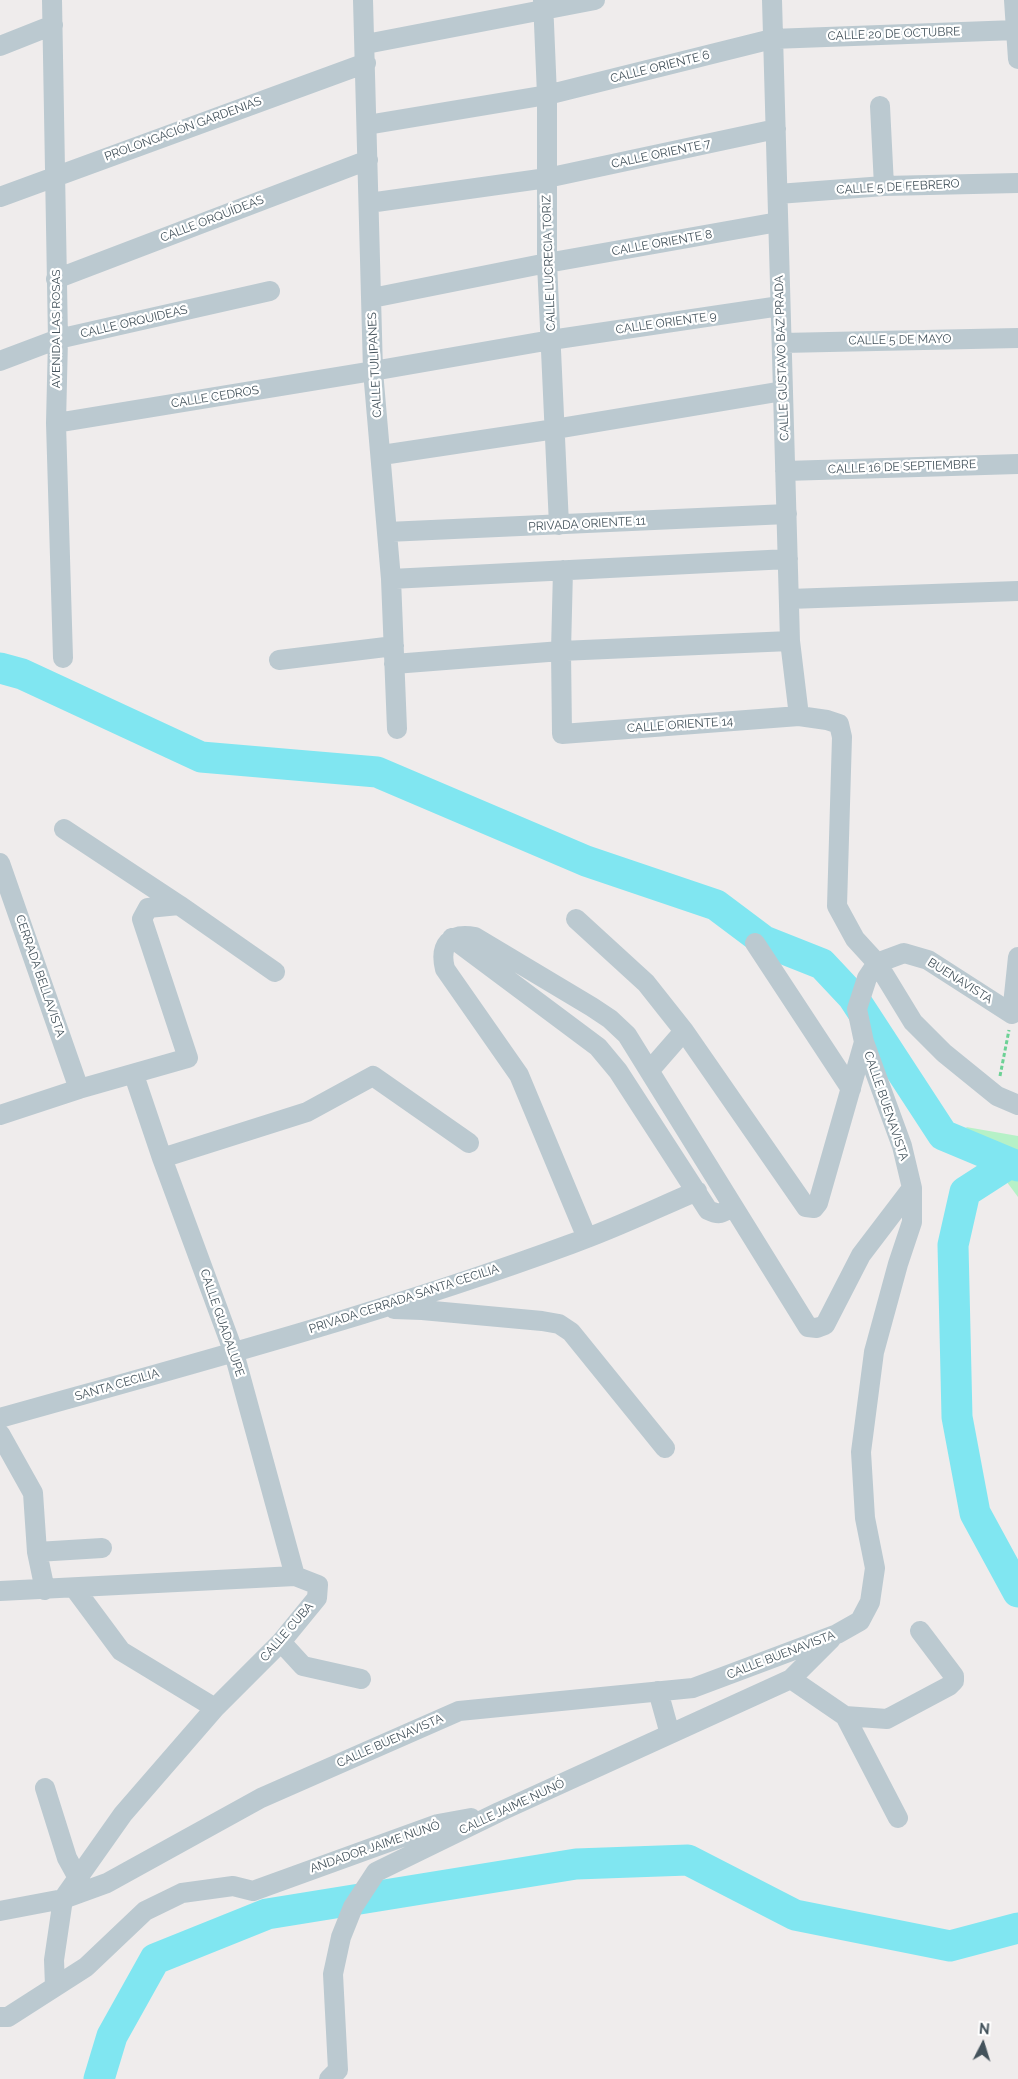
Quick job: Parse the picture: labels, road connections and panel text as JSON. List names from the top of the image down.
{
  "streets": {
    "street": [
      "CALLE 20 DE OCTUBRE",
      "CALLE ORIENTE 6",
      "PROLONGACIÓN GARDENIAS",
      "CALLE ORIENTE 7",
      "CALLE 5 DE FEBRERO",
      "CALLE ORQUÍDEAS",
      "CALLE ORIENTE 8",
      "CALLE LUCRECIA TORIZ",
      "CALLE ORQUIDEAS",
      "CALLE ORIENTE 9",
      "AVENIDA LAS ROSAS",
      "CALLE 5 DE MAYO",
      "CALLE GUSTAVO BAZ PRADA",
      "CALLE TULIPANES",
      "CALLE CEDROS",
      "CALLE 16 DE SEPTIEMBRE",
      "PRIVADA ORIENTE 11",
      "CALLE ORIENTE 14",
      "CERRADA BELLAVISTA",
      "BUENAVISTA",
      "CALLE BUENAVISTA",
      "PRIVADA CERRADA SANTA CECILIA",
      "CALLE GUADALUPE",
      "SANTA CECILIA",
      "CALLE CUBA",
      "CALLE JAIME NUNÓ",
      "ANDADOR JAIME NUNÓ"
    ]
  },
  "crossings": [
    ["CALLE 20 DE OCTUBRE", "CALLE ORIENTE 6"],
    ["CALLE 20 DE OCTUBRE", "CALLE GUSTAVO BAZ PRADA"],
    ["CALLE ORIENTE 6", "CALLE LUCRECIA TORIZ"],
    ["CALLE ORIENTE 6", "CALLE GUSTAVO BAZ PRADA"],
    ["CALLE ORIENTE 6", "CALLE TULIPANES"],
    ["PROLONGACIÓN GARDENIAS", "CALLE LUCRECIA TORIZ"],
    ["PROLONGACIÓN GARDENIAS", "AVENIDA LAS ROSAS"],
    ["PROLONGACIÓN GARDENIAS", "CALLE TULIPANES"],
    ["CALLE ORIENTE 7", "CALLE LUCRECIA TORIZ"],
    ["CALLE ORIENTE 7", "CALLE GUSTAVO BAZ PRADA"],
    ["CALLE ORIENTE 7", "CALLE TULIPANES"],
    ["CALLE 5 DE FEBRERO", "CALLE GUSTAVO BAZ PRADA"],
    ["CALLE ORQUÍDEAS", "AVENIDA LAS ROSAS"],
    ["CALLE ORQUÍDEAS", "CALLE TULIPANES"],
    ["CALLE ORIENTE 8", "CALLE LUCRECIA TORIZ"],
    ["CALLE ORIENTE 8", "CALLE GUSTAVO BAZ PRADA"],
    ["CALLE ORIENTE 8", "CALLE TULIPANES"],
    ["CALLE LUCRECIA TORIZ", "CALLE ORIENTE 9"],
    ["CALLE LUCRECIA TORIZ", "PRIVADA ORIENTE 11"],
    ["CALLE ORQUIDEAS", "AVENIDA LAS ROSAS"],
    ["CALLE ORIENTE 9", "CALLE GUSTAVO BAZ PRADA"],
    ["CALLE ORIENTE 9", "CALLE TULIPANES"],
    ["CALLE ORIENTE 9", "CALLE CEDROS"],
    ["AVENIDA LAS ROSAS", "CALLE CEDROS"],
    ["CALLE 5 DE MAYO", "CALLE GUSTAVO BAZ PRADA"],
    ["CALLE GUSTAVO BAZ PRADA", "CALLE 16 DE SEPTIEMBRE"],
    ["CALLE GUSTAVO BAZ PRADA", "PRIVADA ORIENTE 11"],
    ["CALLE GUSTAVO BAZ PRADA", "CALLE ORIENTE 14"],
    ["CALLE TULIPANES", "CALLE CEDROS"],
    ["CALLE TULIPANES", "PRIVADA ORIENTE 11"],
    ["CALLE ORIENTE 14", "BUENAVISTA"],
    ["CALLE ORIENTE 14", "CALLE BUENAVISTA"],
    ["BUENAVISTA", "CALLE BUENAVISTA"],
    ["CALLE BUENAVISTA", "CALLE CUBA"],
    ["CALLE BUENAVISTA", "CALLE JAIME NUNÓ"],
    ["PRIVADA CERRADA SANTA CECILIA", "CALLE GUADALUPE"],
    ["PRIVADA CERRADA SANTA CECILIA", "SANTA CECILIA"],
    ["CALLE GUADALUPE", "SANTA CECILIA"],
    ["CALLE GUADALUPE", "CALLE CUBA"],
    ["CALLE JAIME NUNÓ", "ANDADOR JAIME NUNÓ"]
  ],
  "north": "top"
}
